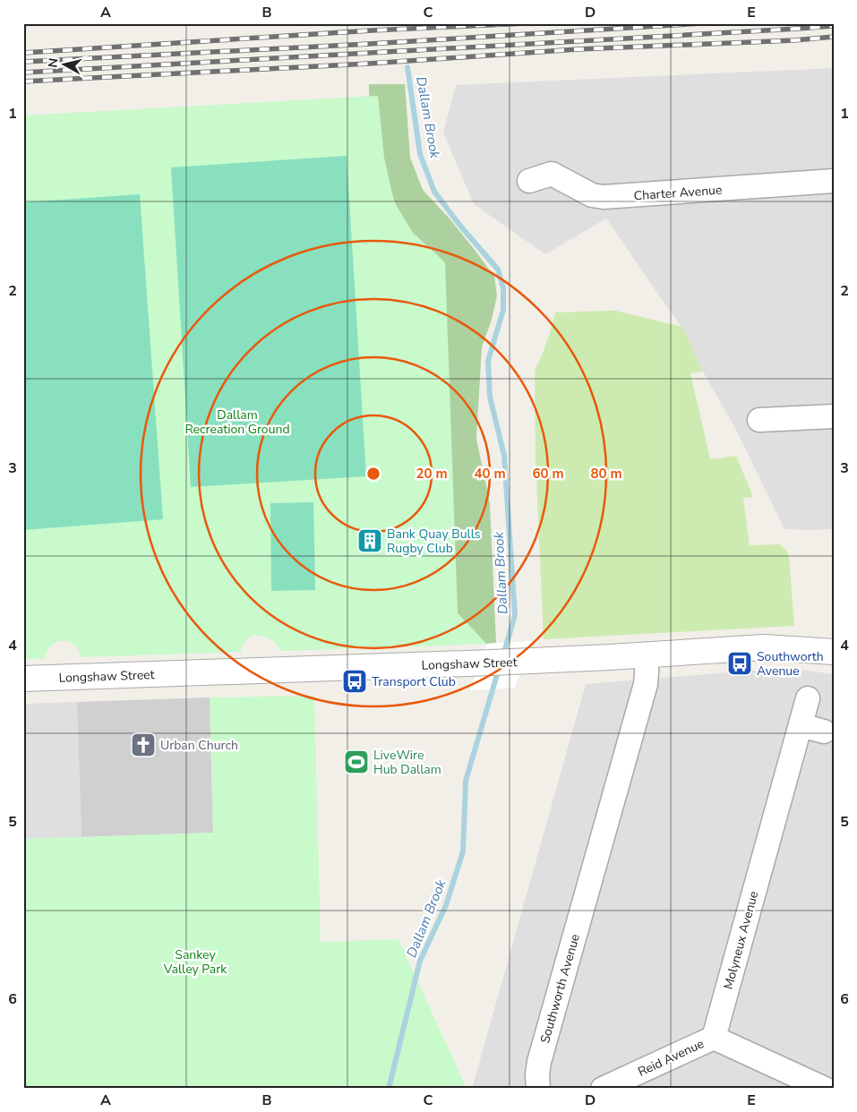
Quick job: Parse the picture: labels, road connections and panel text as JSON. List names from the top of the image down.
{
  "streets": {
    "street": [
      "Charter Avenue",
      "Longshaw Street",
      "Molyneux Avenue",
      "Southworth Avenue",
      "Reid Avenue"
    ]
  },
  "crossings": [
    ["Longshaw Street", "Southworth Avenue"],
    ["Molyneux Avenue", "Reid Avenue"]
  ],
  "water": ["Dallam Brook"],
  "parks": ["Dallam Recreation Ground", "Sankey Valley Park"],
  "places": {
    "building": ["Bank Quay Bulls Rugby Club"],
    "bus stop": ["Southworth Avenue", "Transport Club"],
    "church": ["Urban Church"],
    "sports": ["LiveWire Hub Dallam"]
  },
  "north": "left",
  "grid": {
    "columns": [
      "A",
      "B",
      "C",
      "D",
      "E"
    ],
    "rows": [
      "1",
      "2",
      "3",
      "4",
      "5",
      "6"
    ]
  },
  "rings": [
    "20 m",
    "40 m",
    "60 m",
    "80 m"
  ]
}
